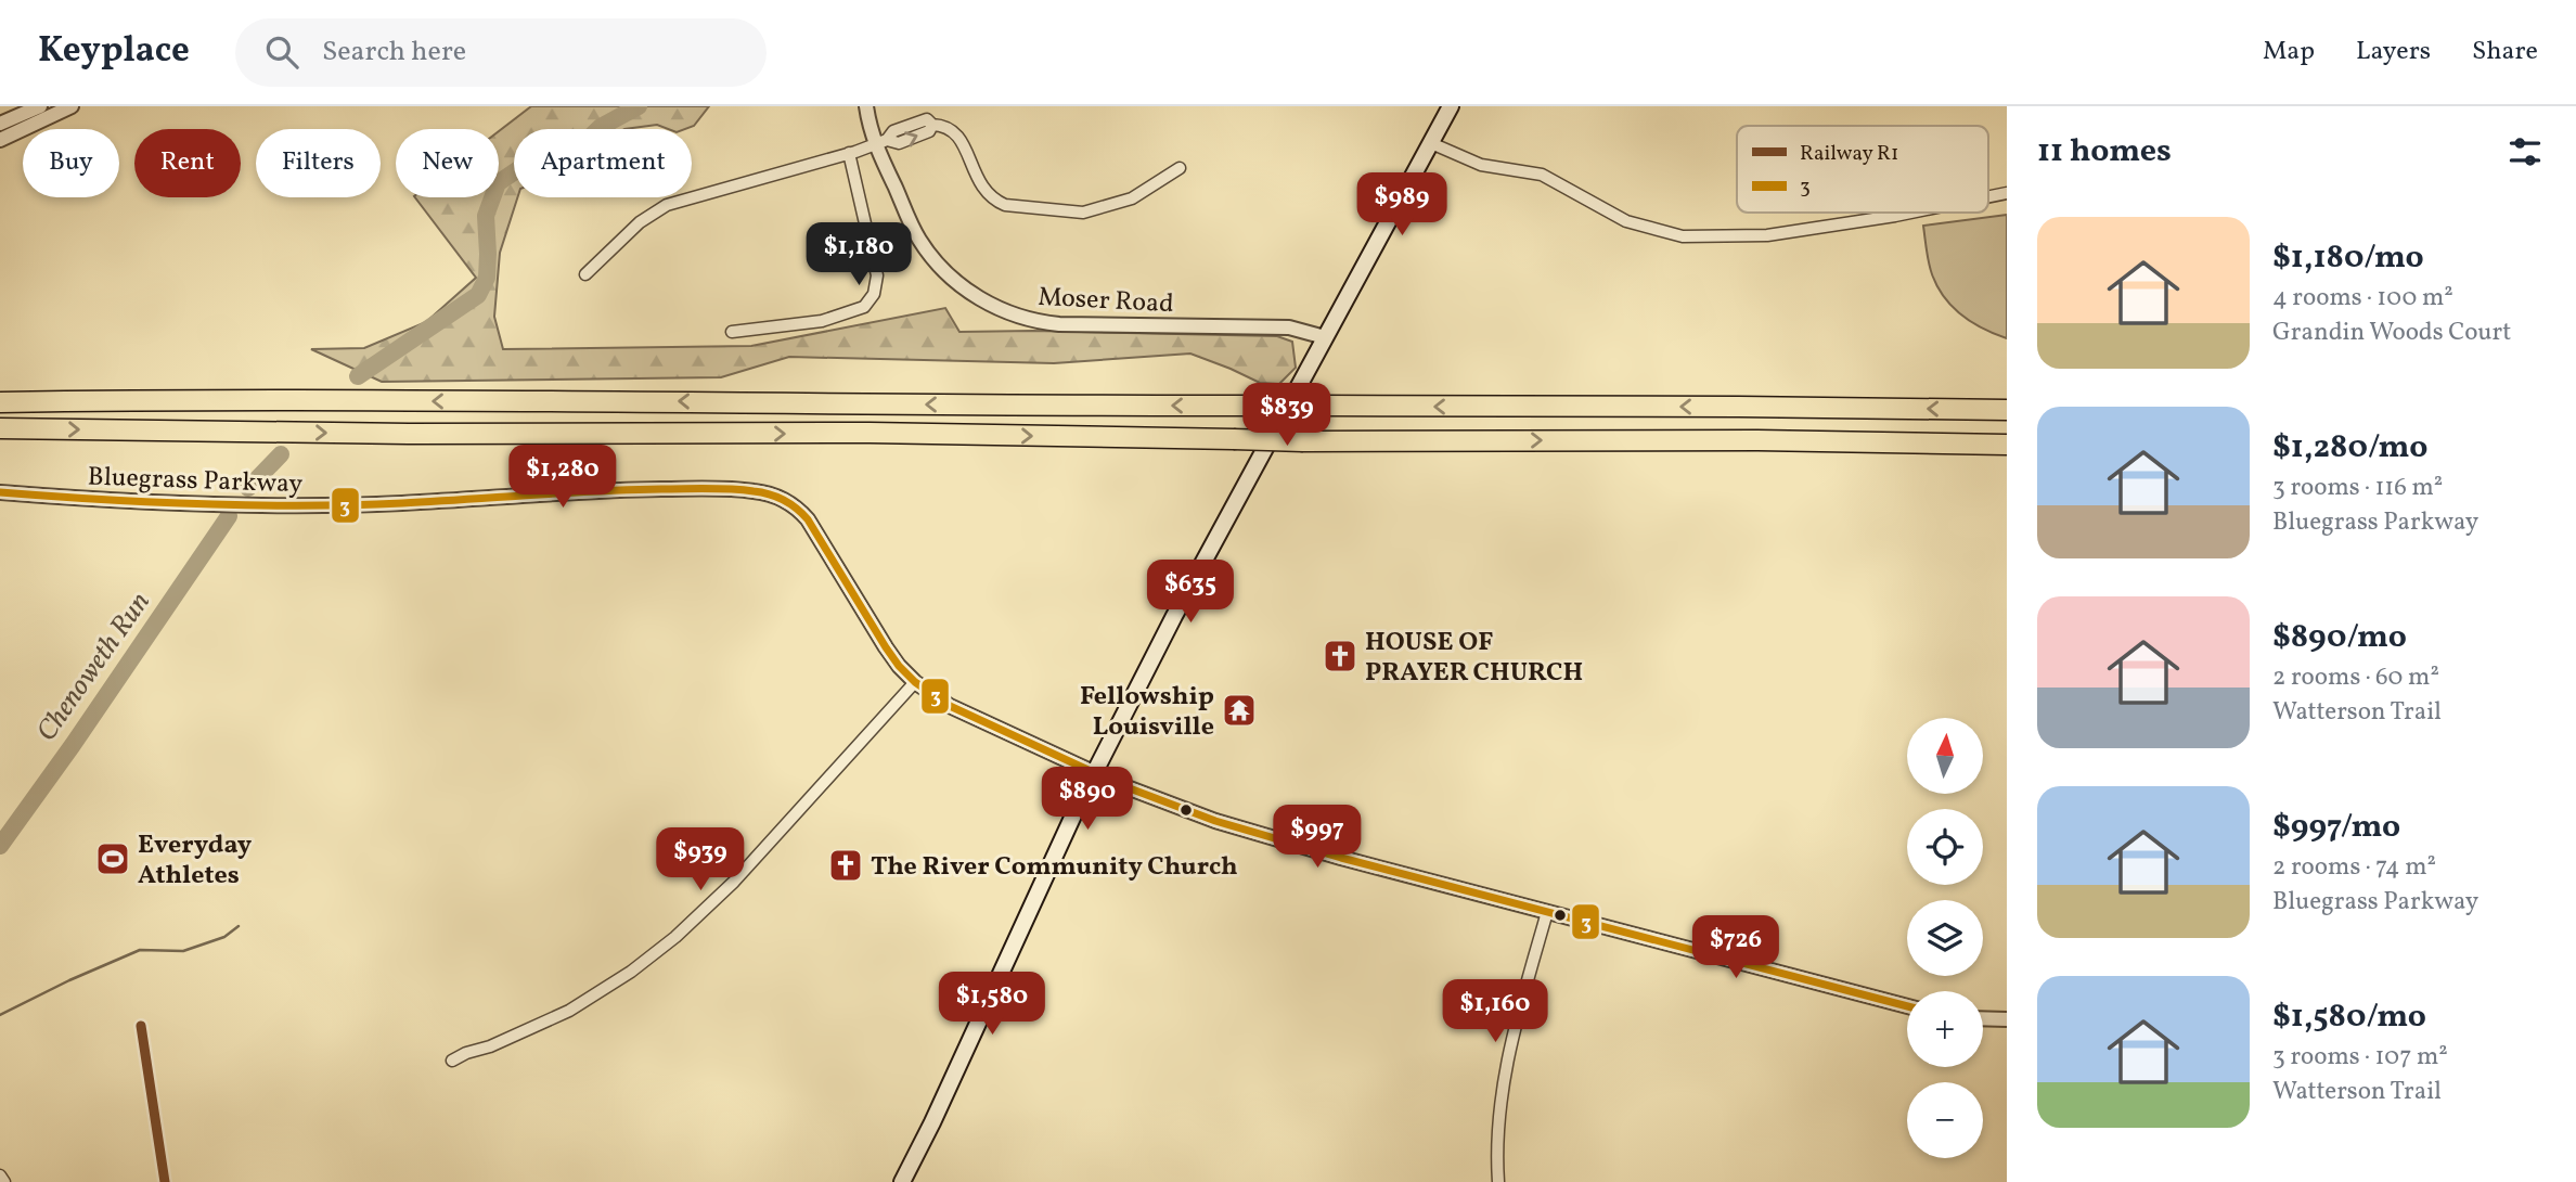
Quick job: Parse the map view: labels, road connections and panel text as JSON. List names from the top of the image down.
{
  "streets": {
    "street": ["Moser Road", "Bluegrass Parkway"]
  },
  "water": ["Chenoweth Run"],
  "places": {
    "church": ["HOUSE OF PRAYER CHURCH", "The River Community Church"],
    "temple": ["Fellowship Louisville"],
    "sports": ["Everyday Athletes"]
  },
  "lines": ["transit line 3", "rail line R1"],
  "legend": ["Railway R1", "3"],
  "north": "top",
  "page": {
    "header": "Keyplace",
    "search": "Search here",
    "nav": ["Map", "Layers", "Share"],
    "heading": "11 homes",
    "chip": [
      "Buy",
      "Rent",
      "Filters",
      "New",
      "Apartment"
    ],
    "price": [
      "$989",
      "$1,180",
      "$839",
      "$1,280",
      "$635",
      "$890",
      "$997",
      "$939",
      "$726",
      "$1,580",
      "$1,160"
    ],
    "list": [
      {
        "name": "$1,180/mo",
        "note": "4 rooms · 100 m² · Grandin Woods Court"
      },
      {
        "name": "$1,280/mo",
        "note": "3 rooms · 116 m² · Bluegrass Parkway"
      },
      {
        "name": "$890/mo",
        "note": "2 rooms · 60 m² · Watterson Trail"
      },
      {
        "name": "$997/mo",
        "note": "2 rooms · 74 m² · Bluegrass Parkway"
      },
      {
        "name": "$1,580/mo",
        "note": "3 rooms · 107 m² · Watterson Trail"
      }
    ],
    "map_buttons": ["+", "−"]
  }
}
